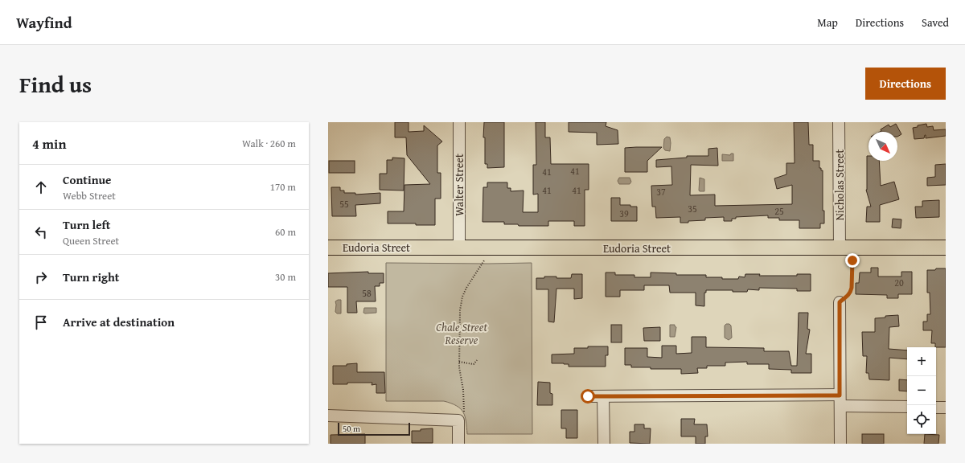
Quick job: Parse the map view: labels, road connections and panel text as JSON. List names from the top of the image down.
{
  "streets": {
    "main road": ["Eudoria Street"],
    "street": ["Walter Street", "Nicholas Street"]
  },
  "crossings": [
    ["Walter Street", "Eudoria Street"],
    ["Nicholas Street", "Eudoria Street"]
  ],
  "parks": ["Chale Street Reserve"],
  "house_numbers": [
    "41",
    "41",
    "41",
    "41",
    "37",
    "55",
    "35",
    "25",
    "39",
    "20",
    "58"
  ],
  "scale_bar": "50 m",
  "north": "bottom right",
  "page": {
    "header": "Wayfind",
    "nav": ["Map", "Directions", "Saved"],
    "title": "Find us",
    "buttons": "Directions",
    "heading": ["4 min", "Walk · 260 m"],
    "list": [
      ["Continue", "Webb Street", "170 m"],
      ["Turn left", "Queen Street", "60 m"],
      ["Turn right", "30 m"],
      "Arrive at destination"
    ],
    "map_buttons": ["+", "−"],
    "scale": "50 m"
  }
}
